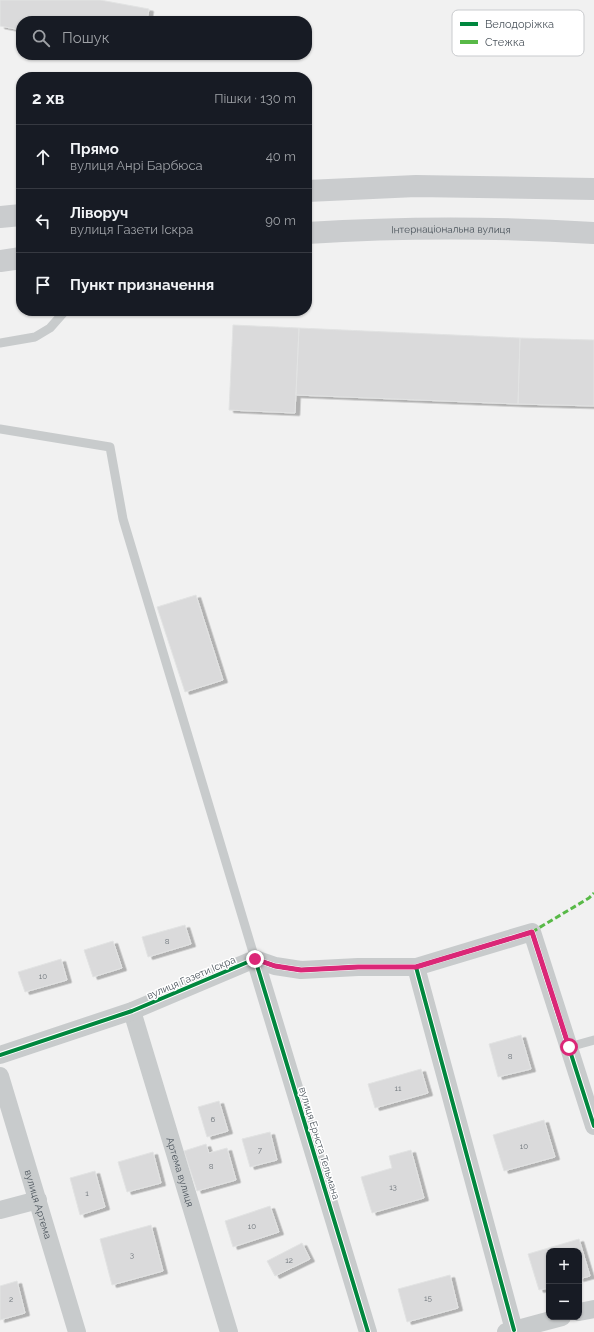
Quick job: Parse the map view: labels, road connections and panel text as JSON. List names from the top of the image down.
{
  "streets": {
    "main road": ["Інтернаціональна вулиця"],
    "street": [
      "вулиця Газети Іскра",
      "вулиця Ернста Тельмана",
      "Артема вулиця",
      "вулиця Артема"
    ]
  },
  "crossings": [
    ["вулиця Газети Іскра", "вулиця Ернста Тельмана"],
    ["вулиця Газети Іскра", "Артема вулиця"]
  ],
  "house_numbers": [
    "8",
    "10",
    "8",
    "11",
    "6",
    "10",
    "7",
    "8",
    "13",
    "1",
    "10",
    "3",
    "12",
    "15",
    "2"
  ],
  "legend": ["Велодоріжка", "Стежка"],
  "page": {
    "search": "Пошук",
    "heading": ["2 хв", "Пішки · 130 m"],
    "list": [
      ["Прямо", "вулиця Анрі Барбюса", "40 m"],
      ["Ліворуч", "вулиця Газети Іскра", "90 m"],
      "Пункт призначення"
    ],
    "map_buttons": ["+", "−"]
  }
}
